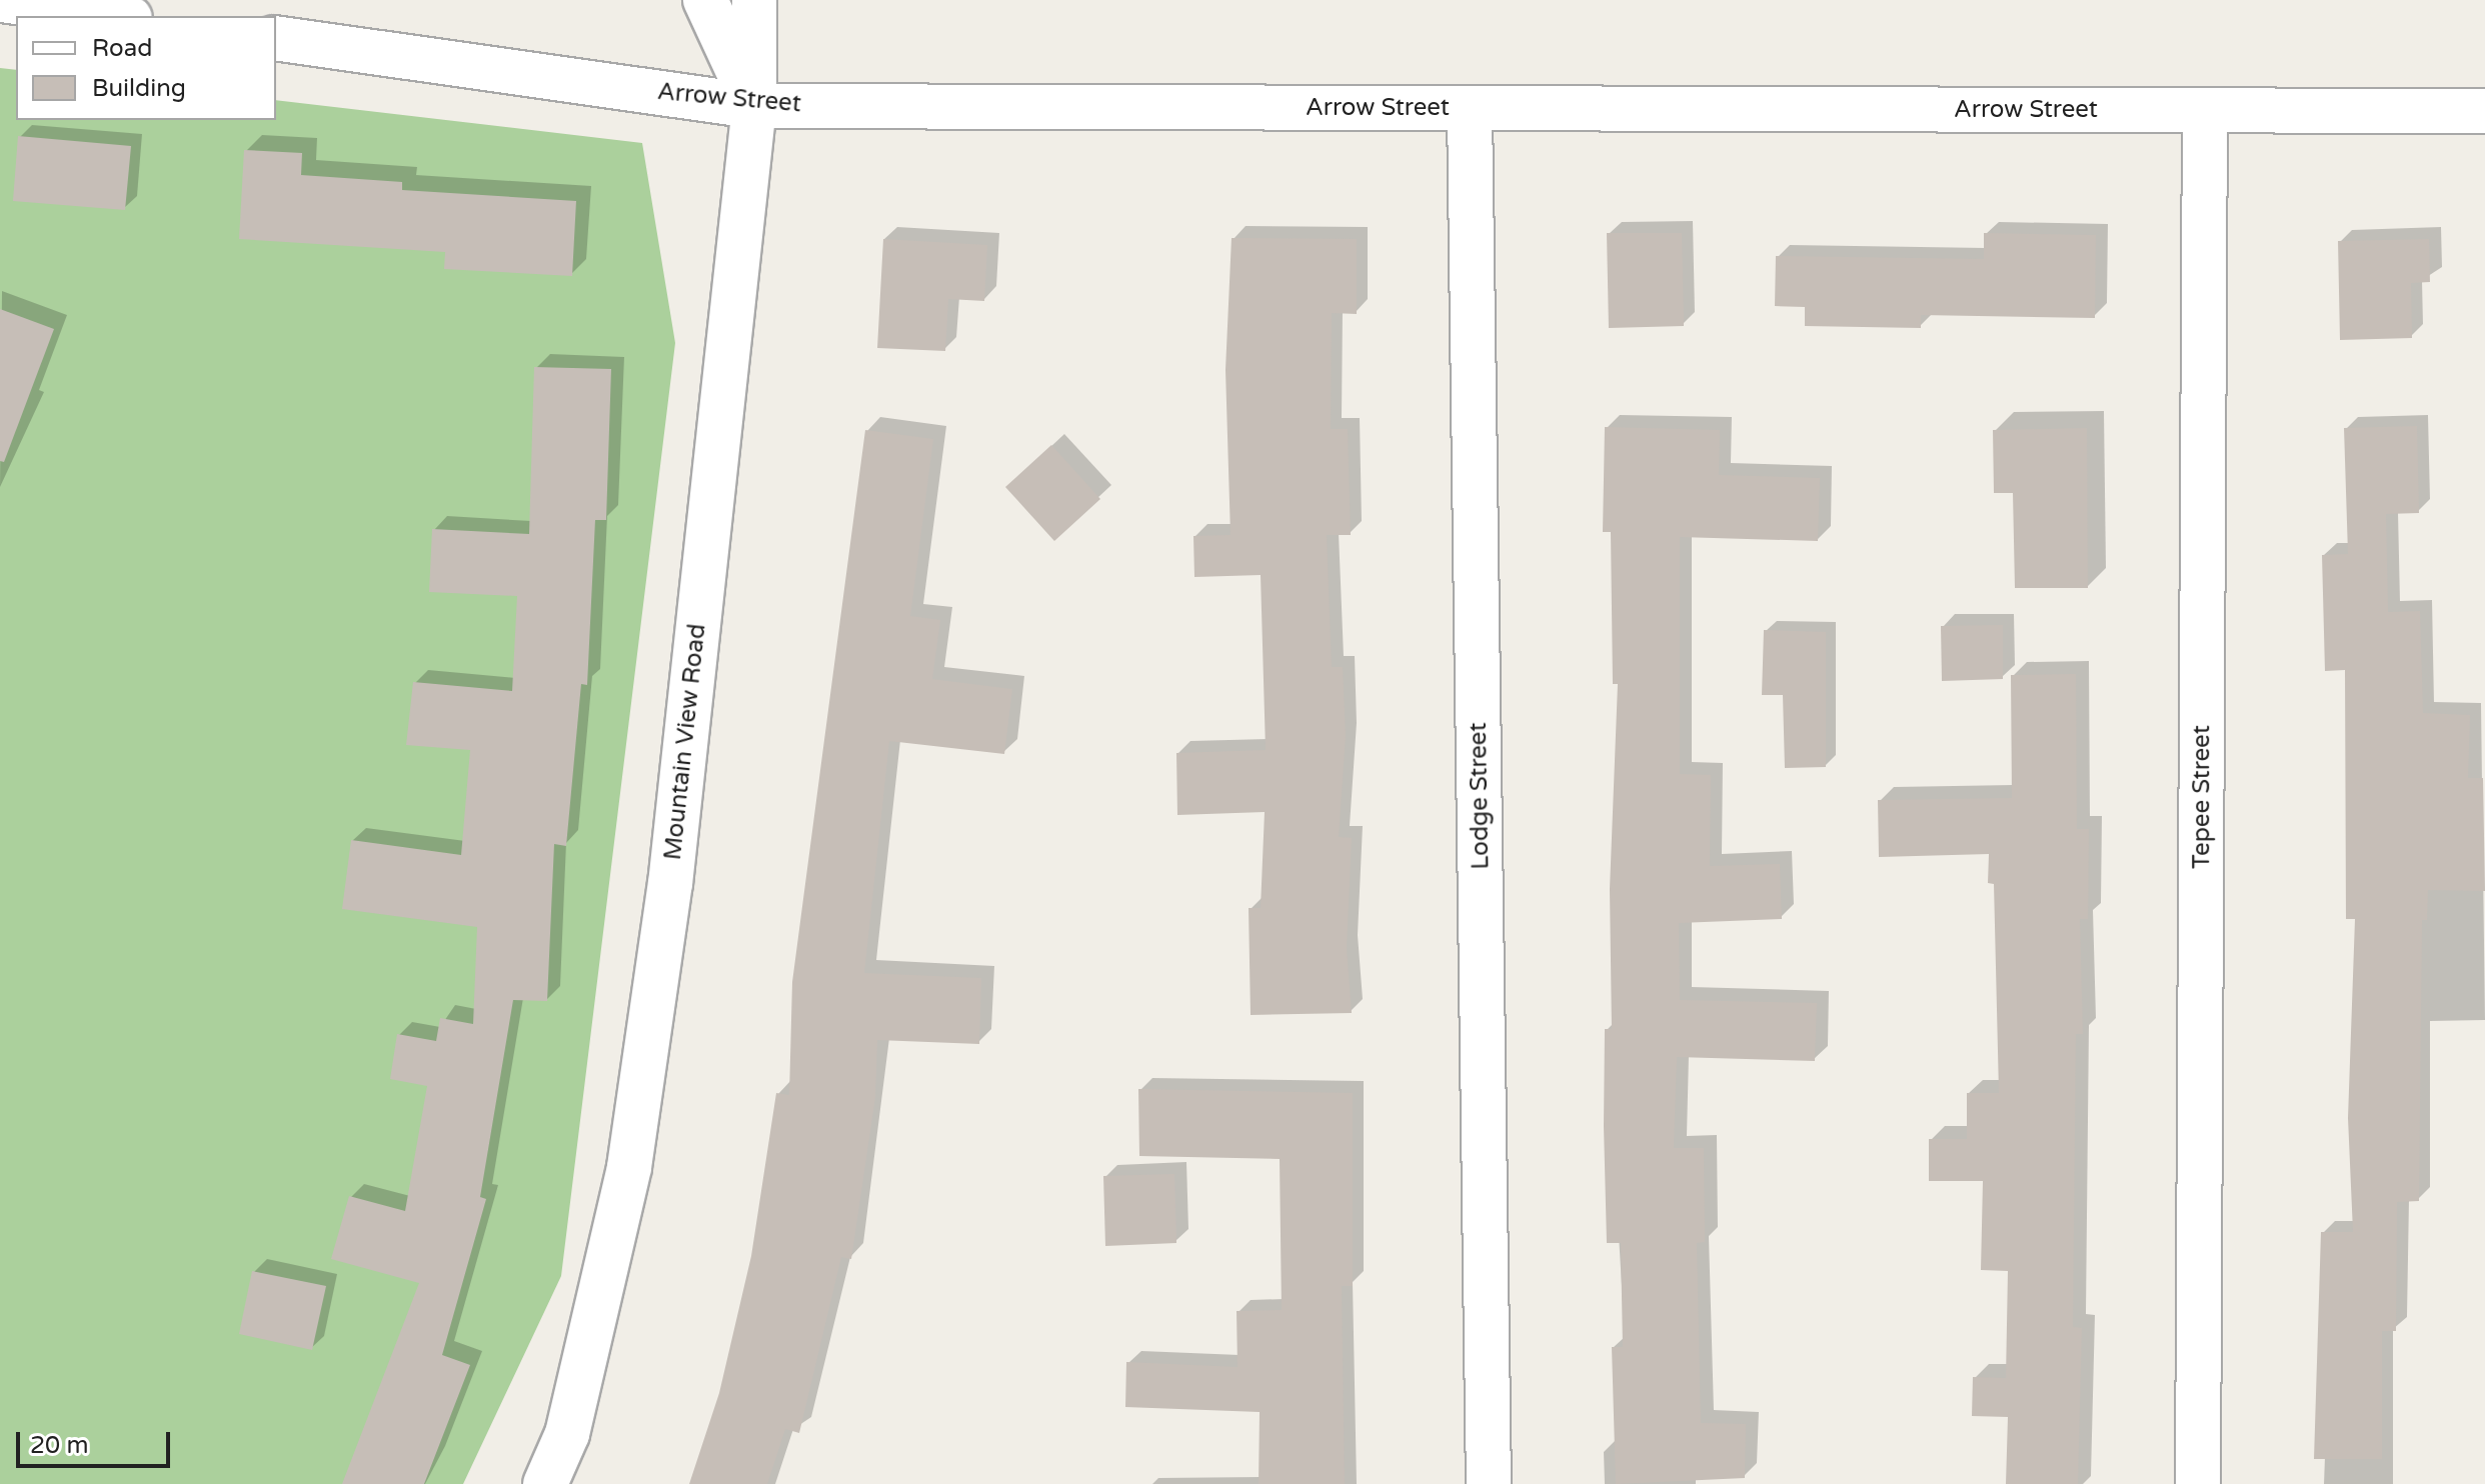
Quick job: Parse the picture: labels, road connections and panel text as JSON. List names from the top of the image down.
{
  "streets": {
    "street": [
      "Arrow Street",
      "Mountain View Road",
      "Lodge Street",
      "Tepee Street"
    ]
  },
  "crossings": [
    ["Arrow Street", "Mountain View Road"],
    ["Arrow Street", "Lodge Street"],
    ["Arrow Street", "Tepee Street"]
  ],
  "legend": ["Road", "Building"],
  "scale_bar": "20 m"
}
